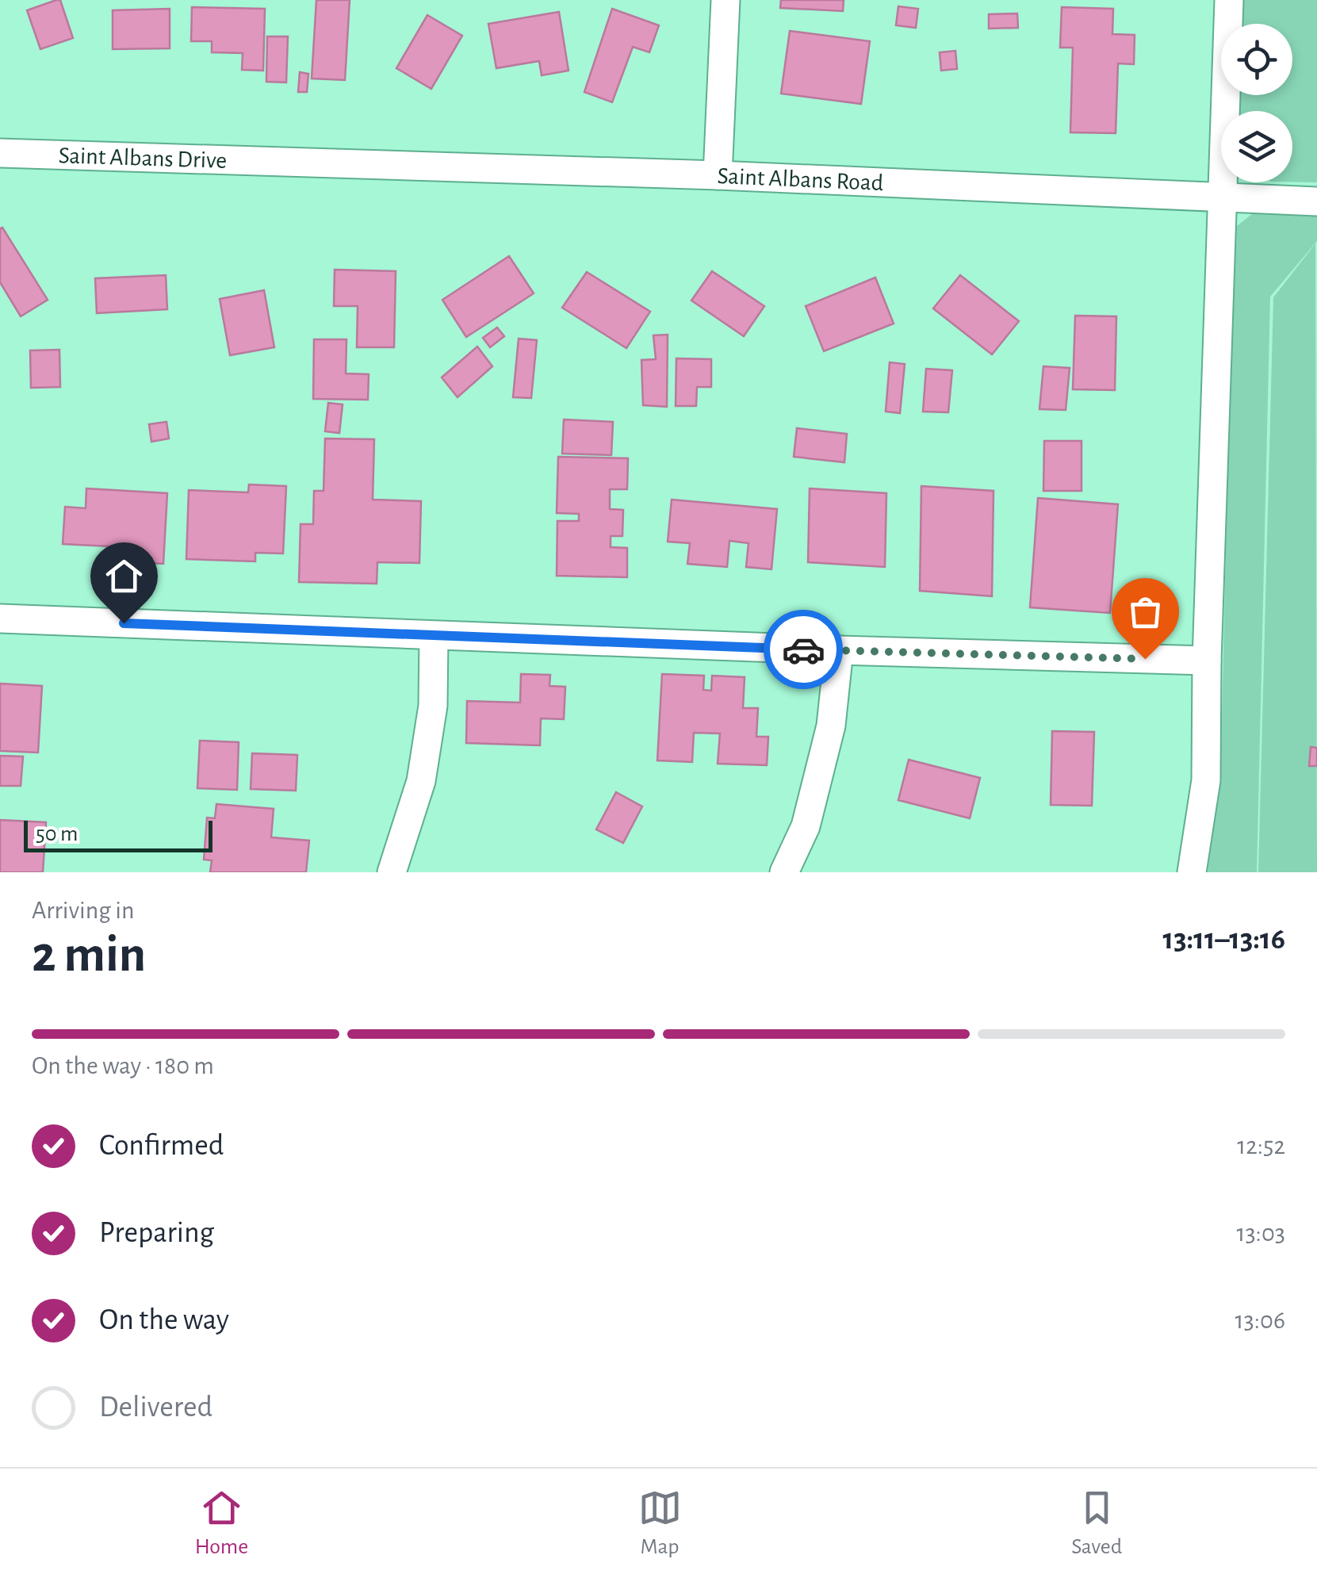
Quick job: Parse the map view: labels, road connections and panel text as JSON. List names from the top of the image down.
{
  "streets": {
    "street": ["Saint Albans Drive", "Saint Albans Road"]
  },
  "crossings": [
    ["Saint Albans Drive", "Saint Albans Road"]
  ],
  "scale_bar": "50 m",
  "page": {
    "scale": "50 m",
    "heading": ["2 min", "Arriving in", "13:11–13:16"],
    "bar": "On the way · 180 m",
    "list": [
      ["Confirmed", "12:52"],
      ["Preparing", "13:03"],
      ["On the way", "13:06"],
      "Delivered"
    ],
    "tabs": ["Home", "Map", "Saved"]
  }
}
